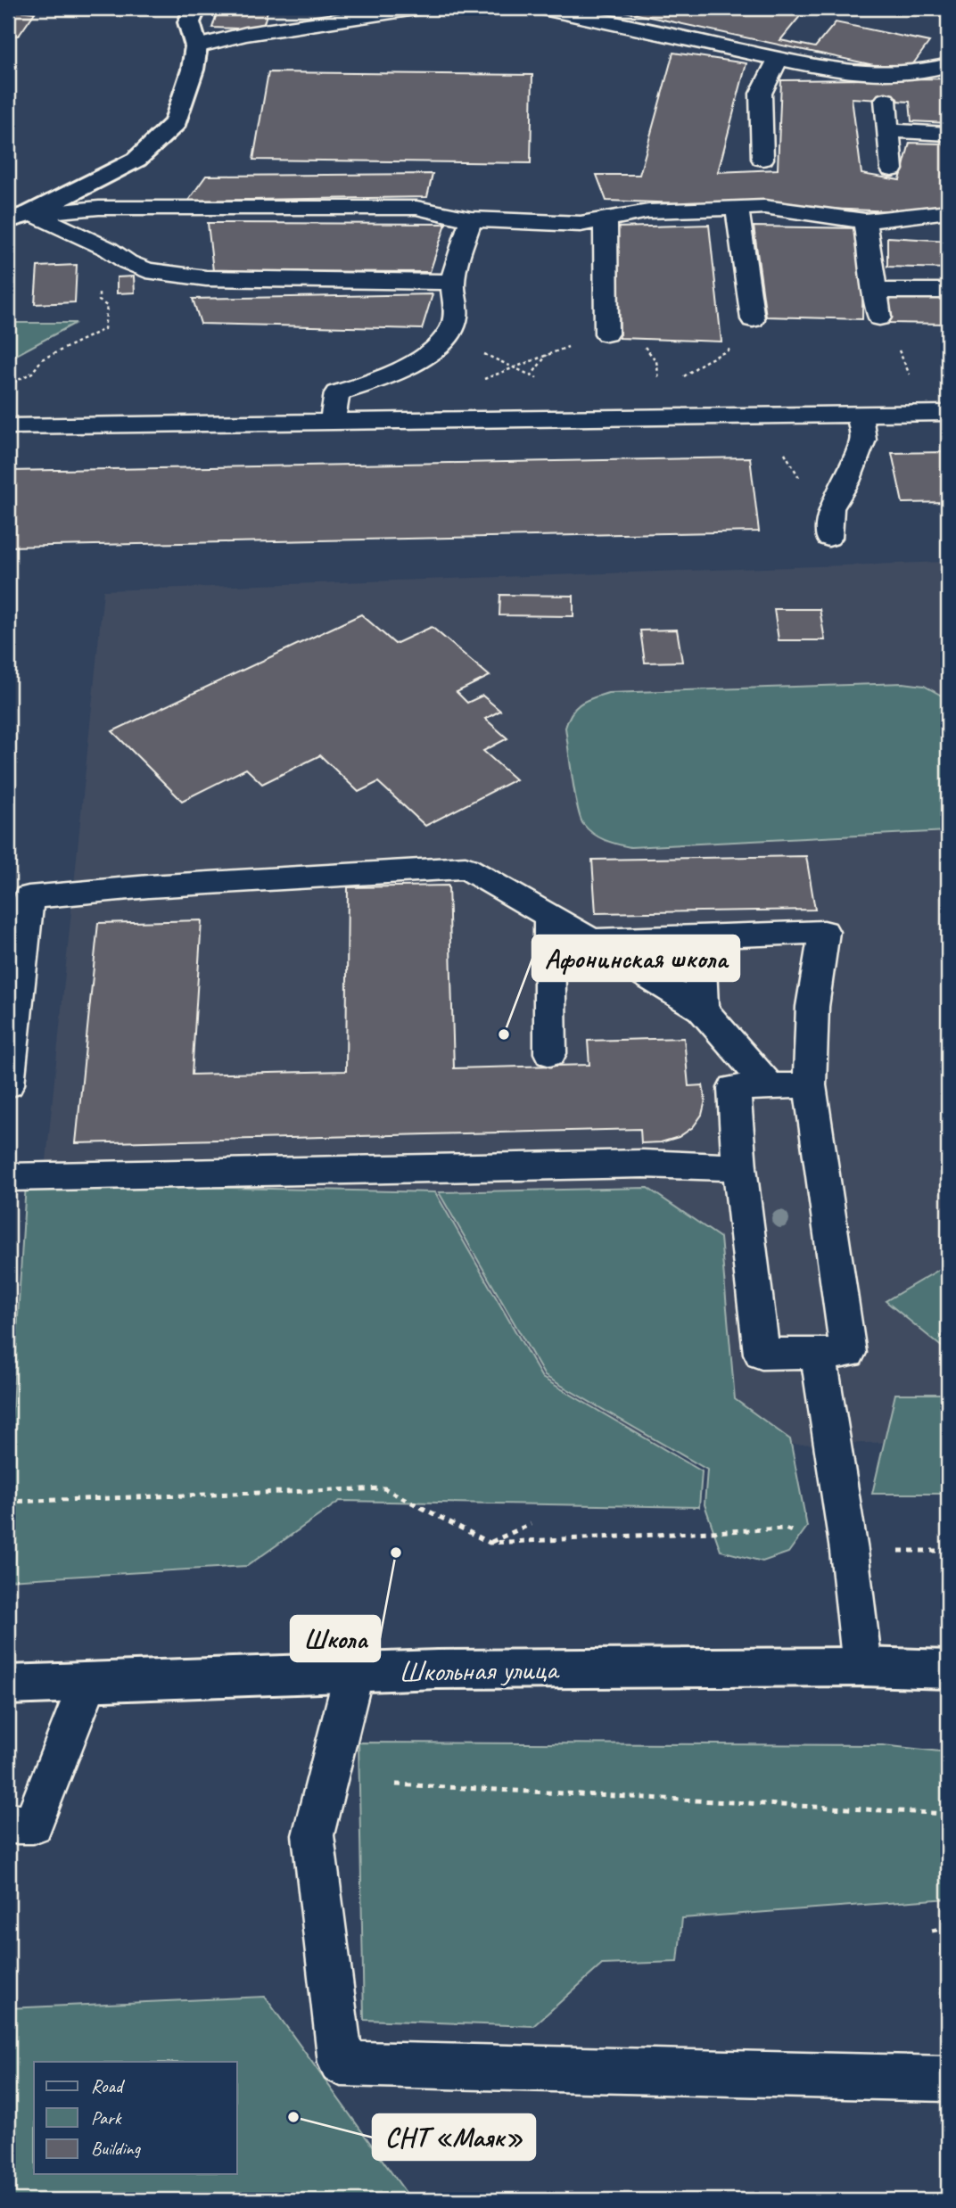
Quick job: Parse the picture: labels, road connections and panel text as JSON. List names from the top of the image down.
{
  "streets": {
    "main road": ["Школьная улица"]
  },
  "places": ["Афонинская школа", "Школа", "СНТ «Маяк»"],
  "legend": ["Road", "Park", "Building"]
}
